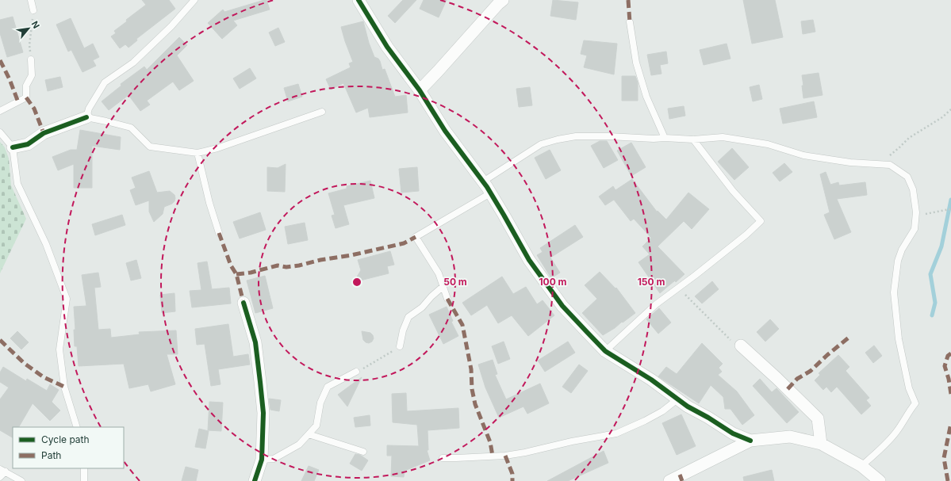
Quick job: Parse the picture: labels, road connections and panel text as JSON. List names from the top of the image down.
{
  "legend": ["Cycle path", "Path"],
  "north": "top right",
  "rings": ["50 m", "100 m", "150 m"]
}
